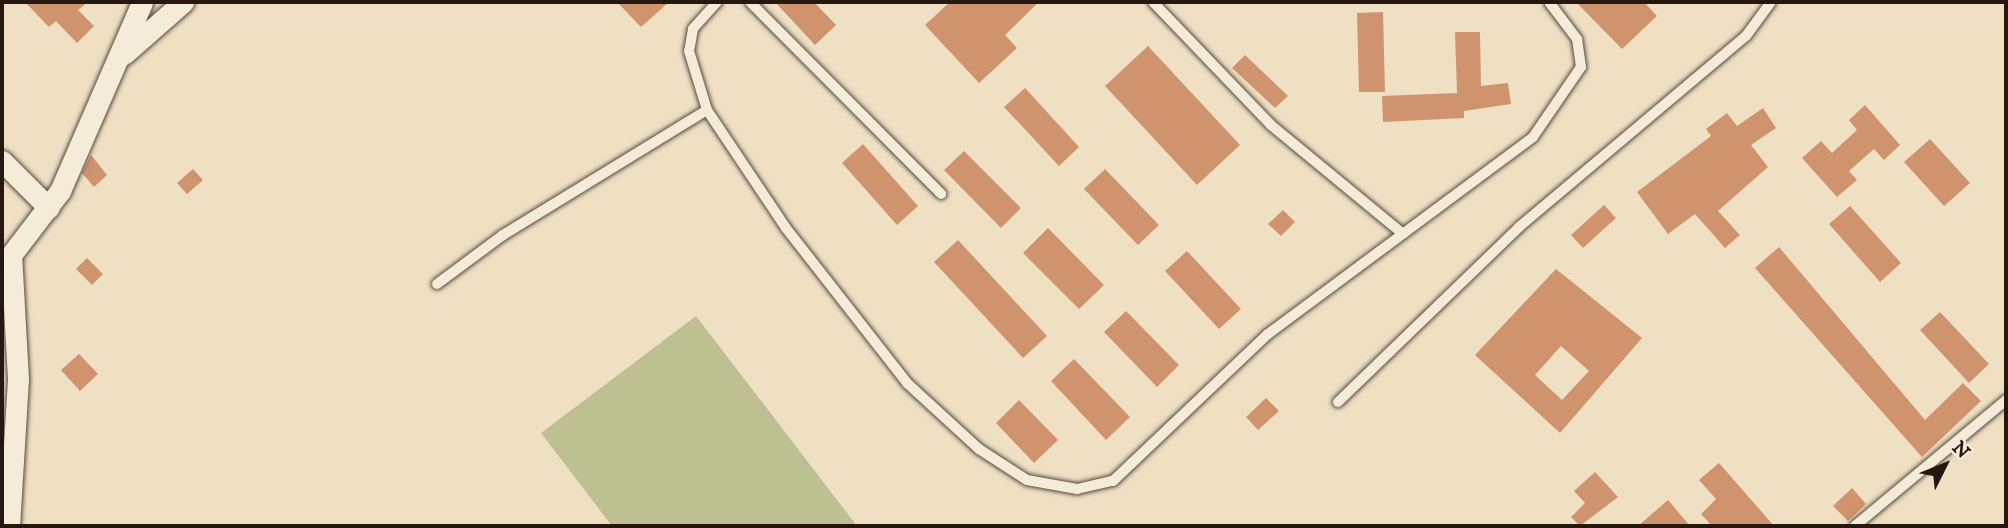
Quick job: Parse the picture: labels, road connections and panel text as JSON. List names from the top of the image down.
{
  "north": "top right"
}
